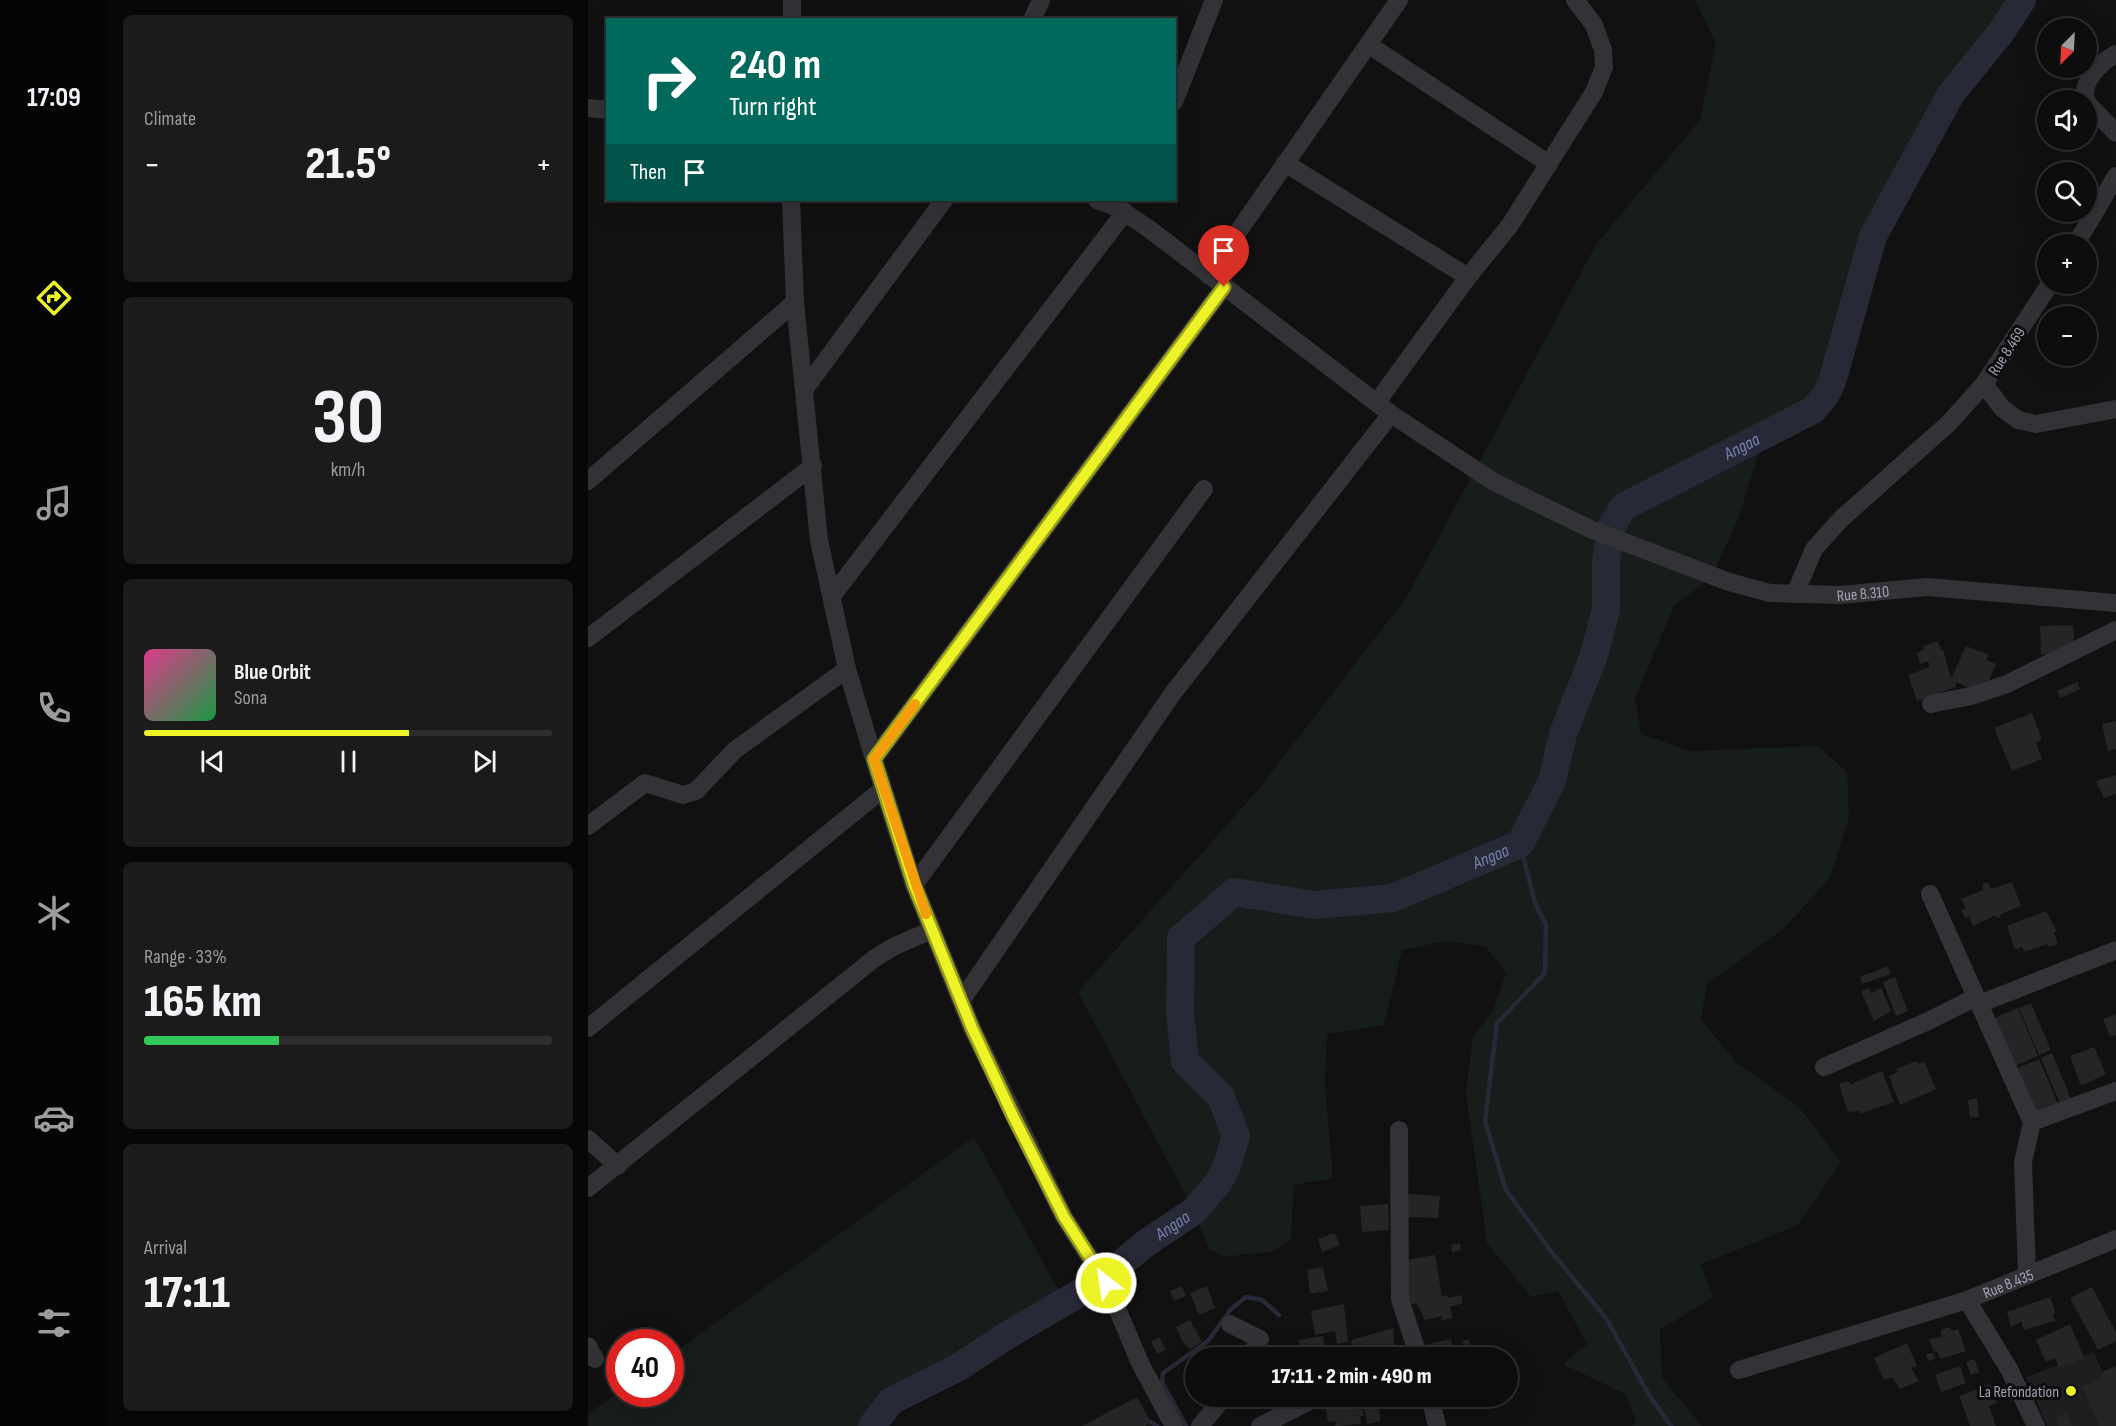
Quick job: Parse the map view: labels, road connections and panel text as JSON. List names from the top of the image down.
{
  "streets": {
    "street": ["Rue 8.469", "Rue 8.310", "Rue 8.435"]
  },
  "water": ["Angaa"],
  "places": ["La Refondation"],
  "north": "bottom left",
  "page": {
    "tabs": "17:09",
    "tile": [
      "Climate",
      ["30", "km/h"],
      ["Range · 33%", "165 km"],
      ["Arrival", "17:11"]
    ],
    "map_buttons": ["+", "−"],
    "turn": ["240 m", "Turn right"],
    "heat": ["−", "21.5°", "+"],
    "then": "Then",
    "song": ["Blue Orbit", "Sona"],
    "limit": "40",
    "trip": "17:11 · 2 min · 490 m"
  }
}
